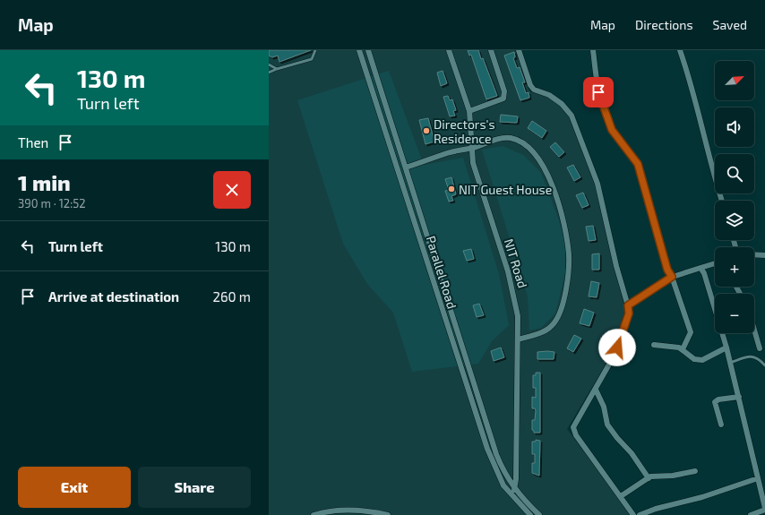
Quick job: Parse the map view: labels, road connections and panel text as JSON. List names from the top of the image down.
{
  "streets": {
    "street": ["NIT Road", "Parallel Road"]
  },
  "crossings": [
    ["NIT Road", "Parallel Road"]
  ],
  "places": ["Directors's Residence", "NIT Guest House"],
  "north": "top right",
  "page": {
    "header": "Map",
    "nav": ["Map", "Directions", "Saved"],
    "turn": ["130 m", "Turn left"],
    "map_buttons": ["+", "−"],
    "then": "Then",
    "heading": ["1 min", "390 m · 12:52"],
    "list": [
      {
        "name": "Turn left",
        "value": "130 m"
      },
      {
        "name": "Arrive at destination",
        "value": "260 m"
      }
    ],
    "buttons": ["Exit", "Share"]
  }
}
